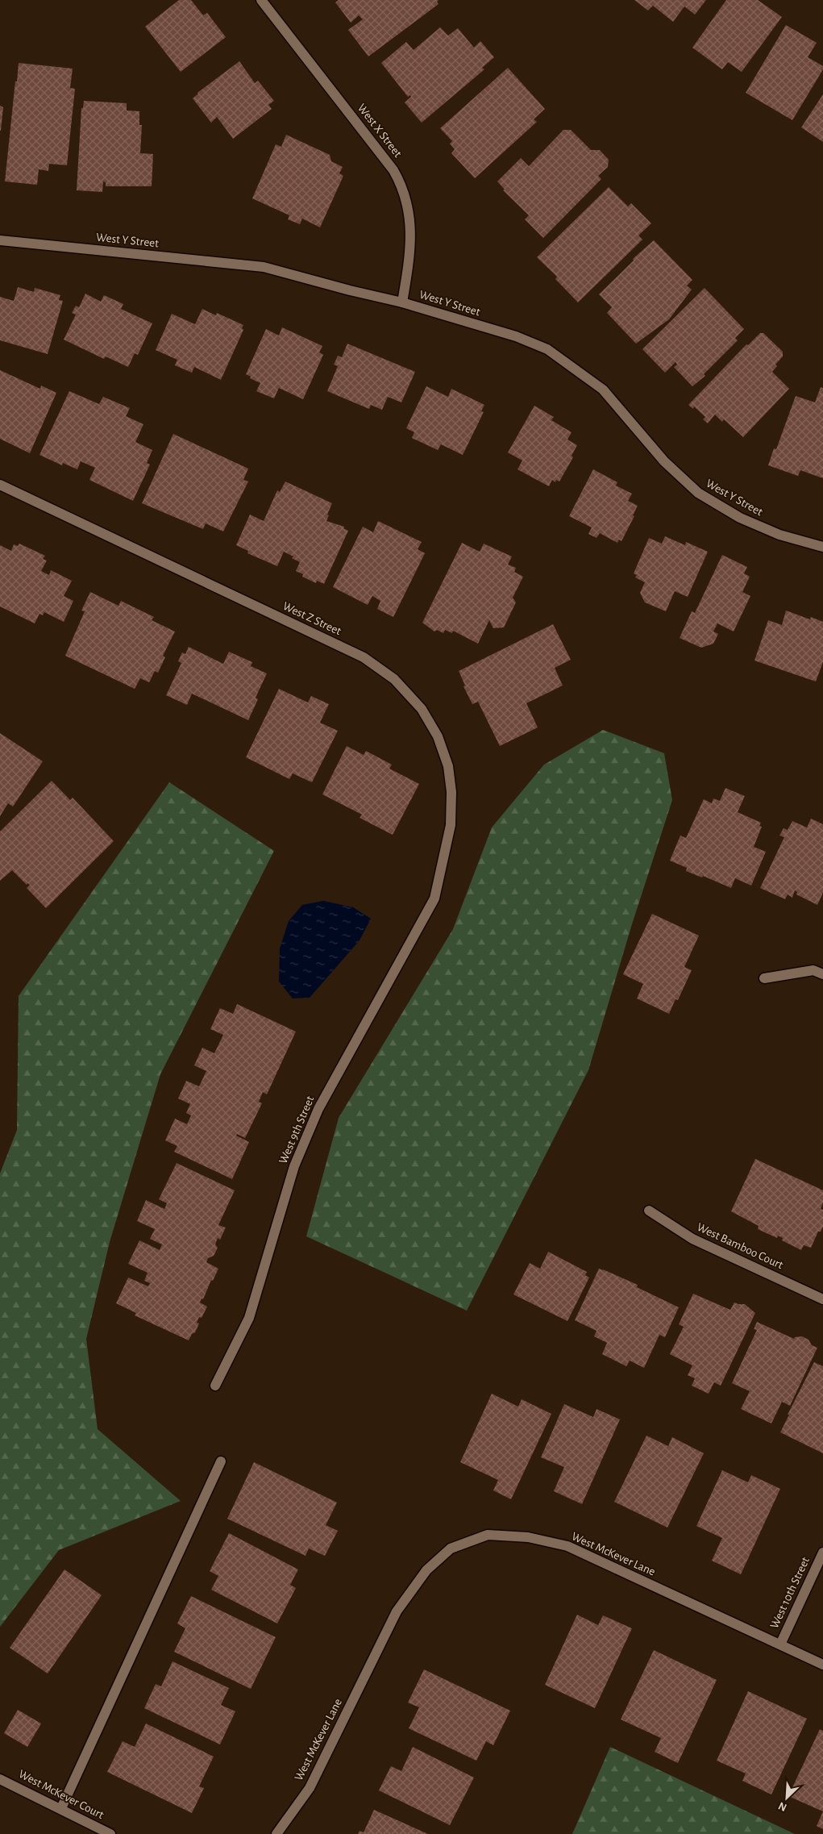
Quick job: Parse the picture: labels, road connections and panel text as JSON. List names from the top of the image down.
{
  "streets": {
    "street": [
      "West X Street",
      "West Y Street",
      "West Z Street",
      "West 9th Street",
      "West Bamboo Court",
      "West McKever Lane",
      "West 10th Street",
      "West McKever Court"
    ]
  },
  "crossings": [
    ["West X Street", "West Y Street"],
    ["West Z Street", "West 9th Street"],
    ["West McKever Lane", "West 10th Street"]
  ],
  "north": "bottom left"
}
